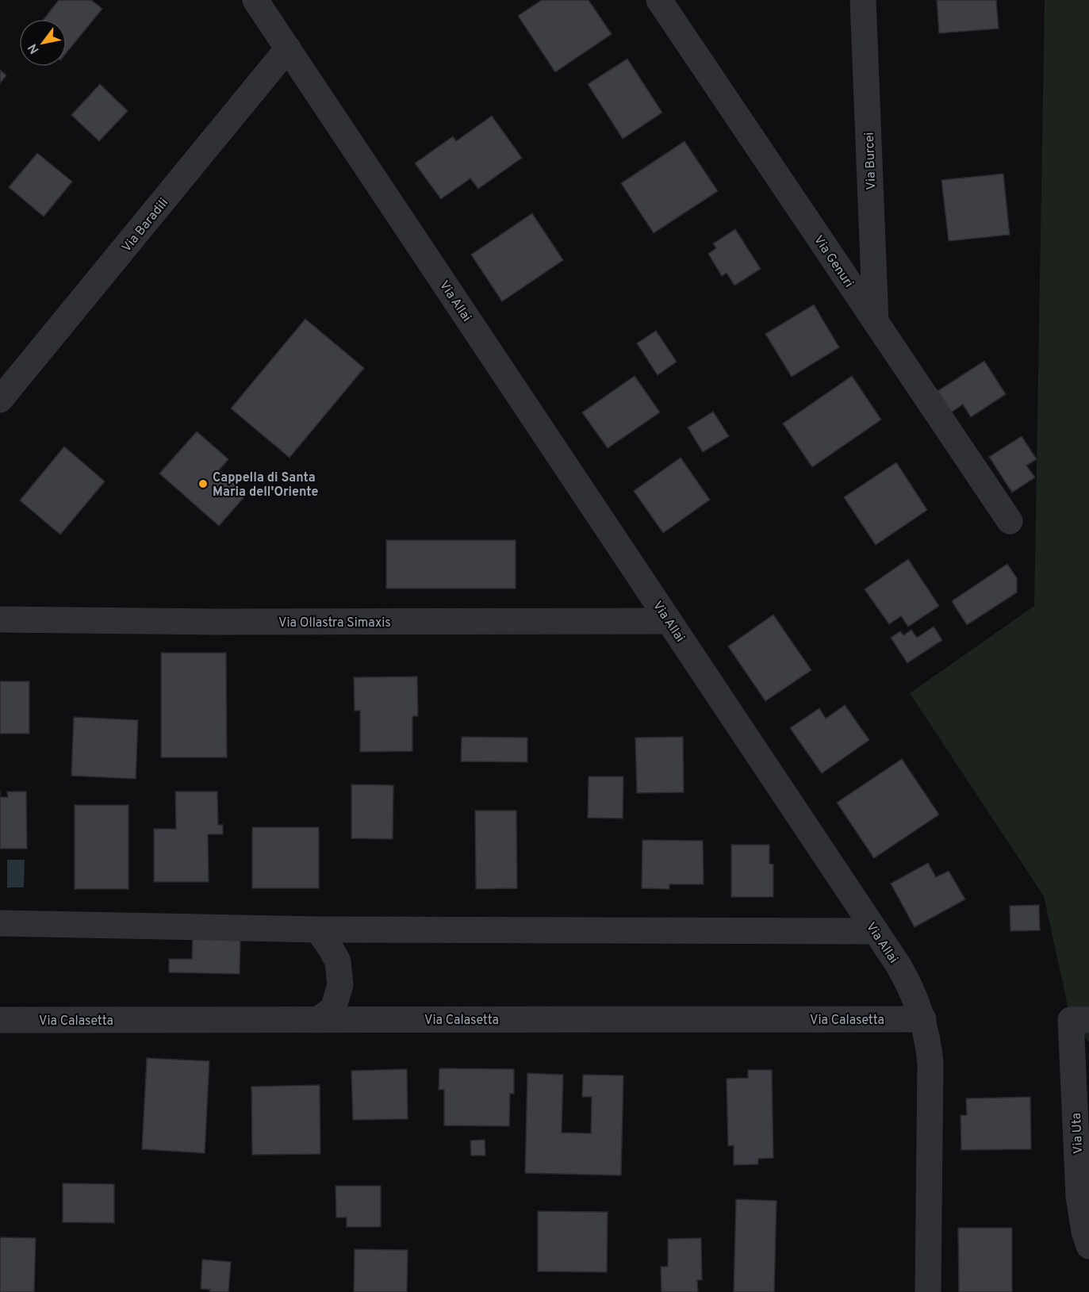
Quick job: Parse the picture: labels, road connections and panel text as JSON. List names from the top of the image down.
{
  "streets": {
    "street": [
      "Via Burcei",
      "Via Baradili",
      "Via Genuri",
      "Via Allai",
      "Via Ollastra Simaxis",
      "Via Calasetta",
      "Via Uta"
    ]
  },
  "crossings": [
    ["Via Burcei", "Via Genuri"],
    ["Via Baradili", "Via Allai"],
    ["Via Allai", "Via Ollastra Simaxis"],
    ["Via Allai", "Via Calasetta"]
  ],
  "places": ["Cappella di Santa Maria dell'Oriente"],
  "north": "bottom left"
}
